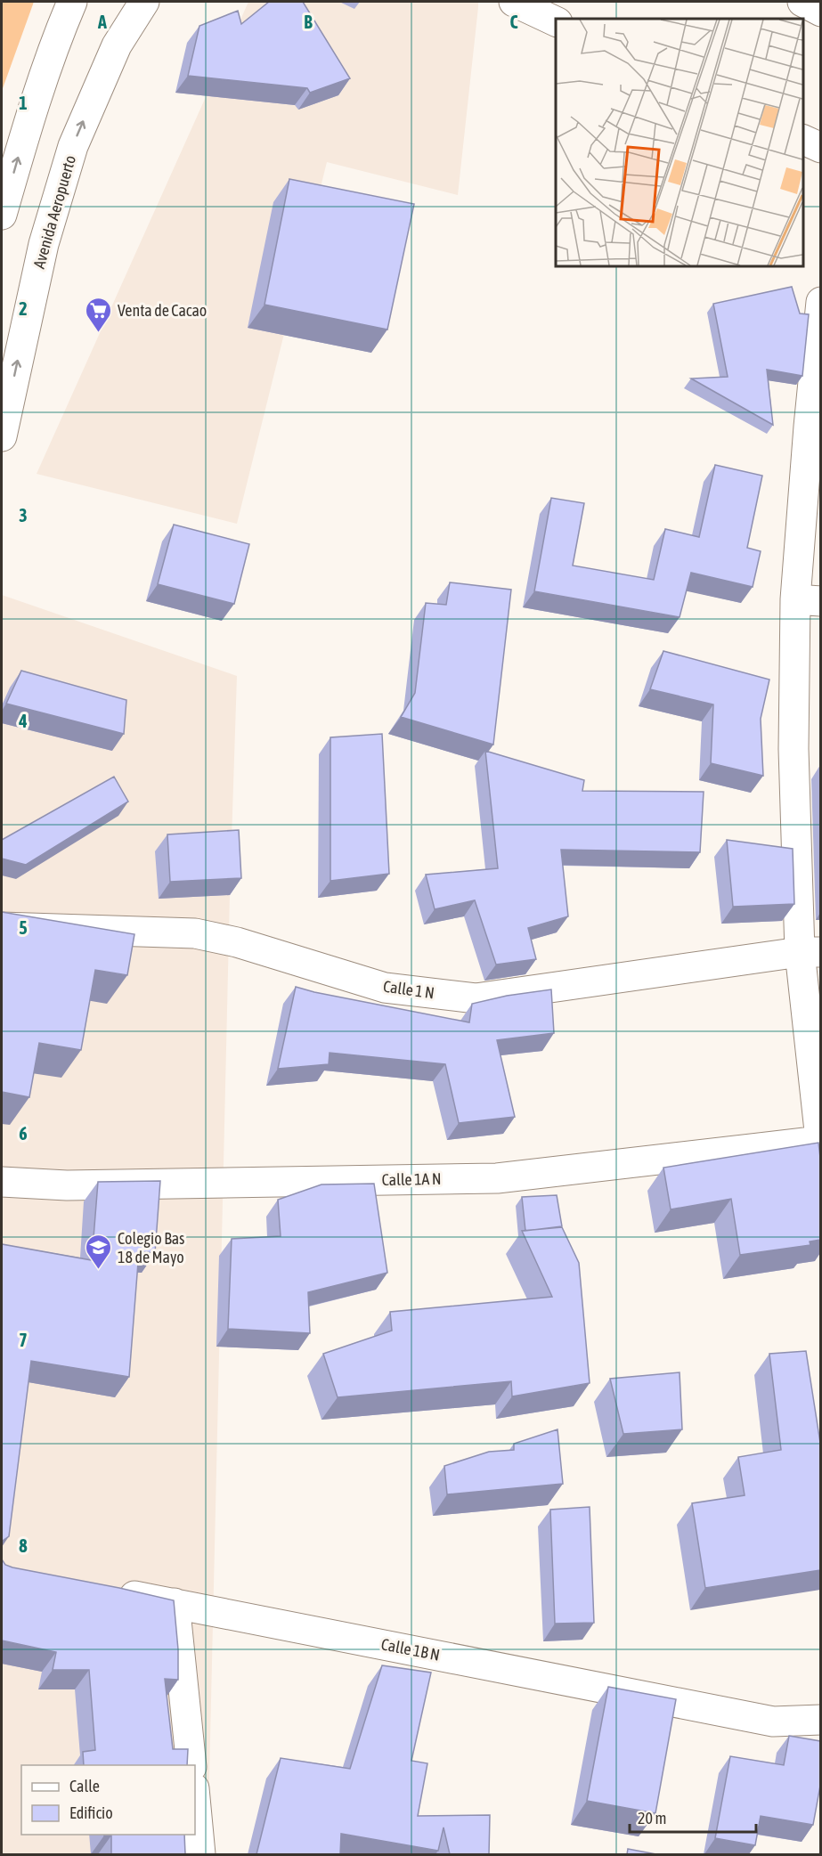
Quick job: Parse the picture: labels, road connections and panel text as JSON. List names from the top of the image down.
{
  "streets": {
    "street": [
      "Avenida Aeropuerto",
      "Calle 1 N",
      "Calle 1A N",
      "Calle 1B N"
    ]
  },
  "places": {
    "supermarket": ["Venta de Cacao"],
    "school or university": ["Colegio Bas 18 de Mayo"]
  },
  "legend": ["Calle", "Edificio"],
  "scale_bar": "20 m",
  "grid": {
    "columns": ["A", "B", "C"],
    "rows": [
      "1",
      "2",
      "3",
      "4",
      "5",
      "6",
      "7",
      "8"
    ]
  }
}
